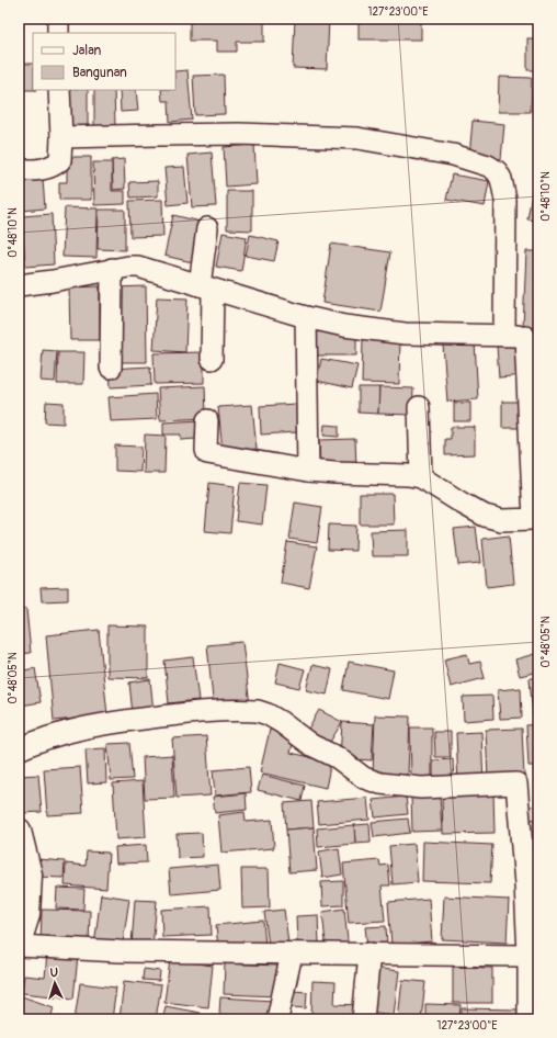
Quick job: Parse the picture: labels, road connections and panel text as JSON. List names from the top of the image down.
{
  "legend": ["Jalan", "Bangunan"],
  "north": "top",
  "coordinates": ["127°23'00\"E", "0°48'10\"N", "0°48'05\"N"]
}
